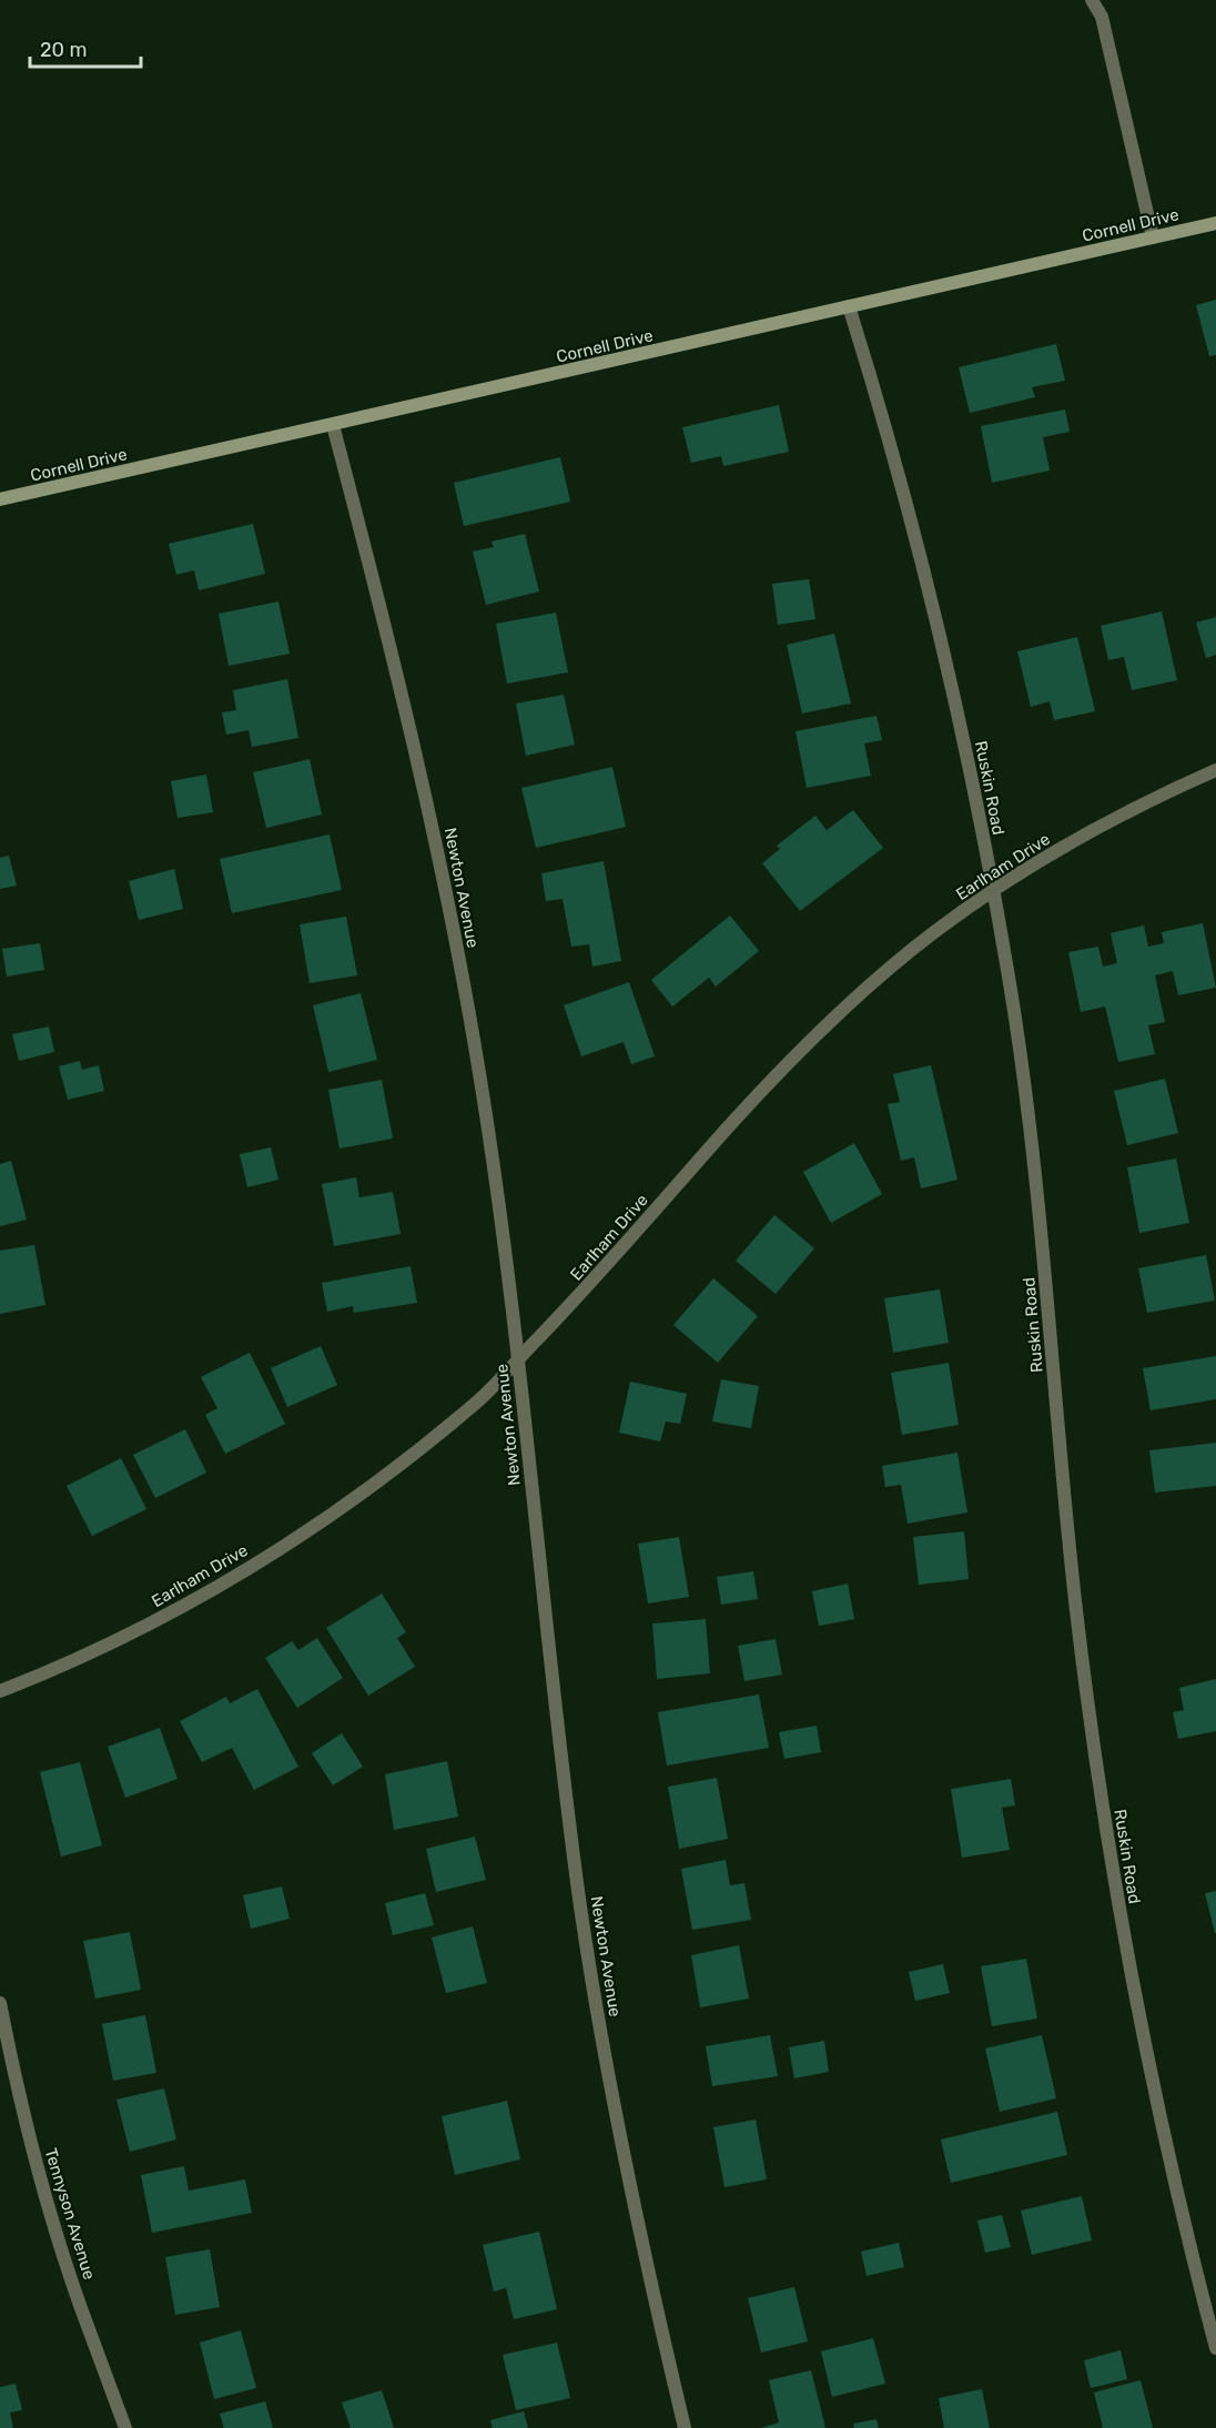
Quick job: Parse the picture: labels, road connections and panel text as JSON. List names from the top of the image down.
{
  "streets": {
    "street": [
      "Cornell Drive",
      "Ruskin Road",
      "Earlham Drive",
      "Newton Avenue",
      "Tennyson Avenue"
    ]
  },
  "crossings": [
    ["Cornell Drive", "Ruskin Road"],
    ["Cornell Drive", "Newton Avenue"],
    ["Ruskin Road", "Earlham Drive"],
    ["Earlham Drive", "Newton Avenue"]
  ],
  "scale_bar": "20 m"
}
